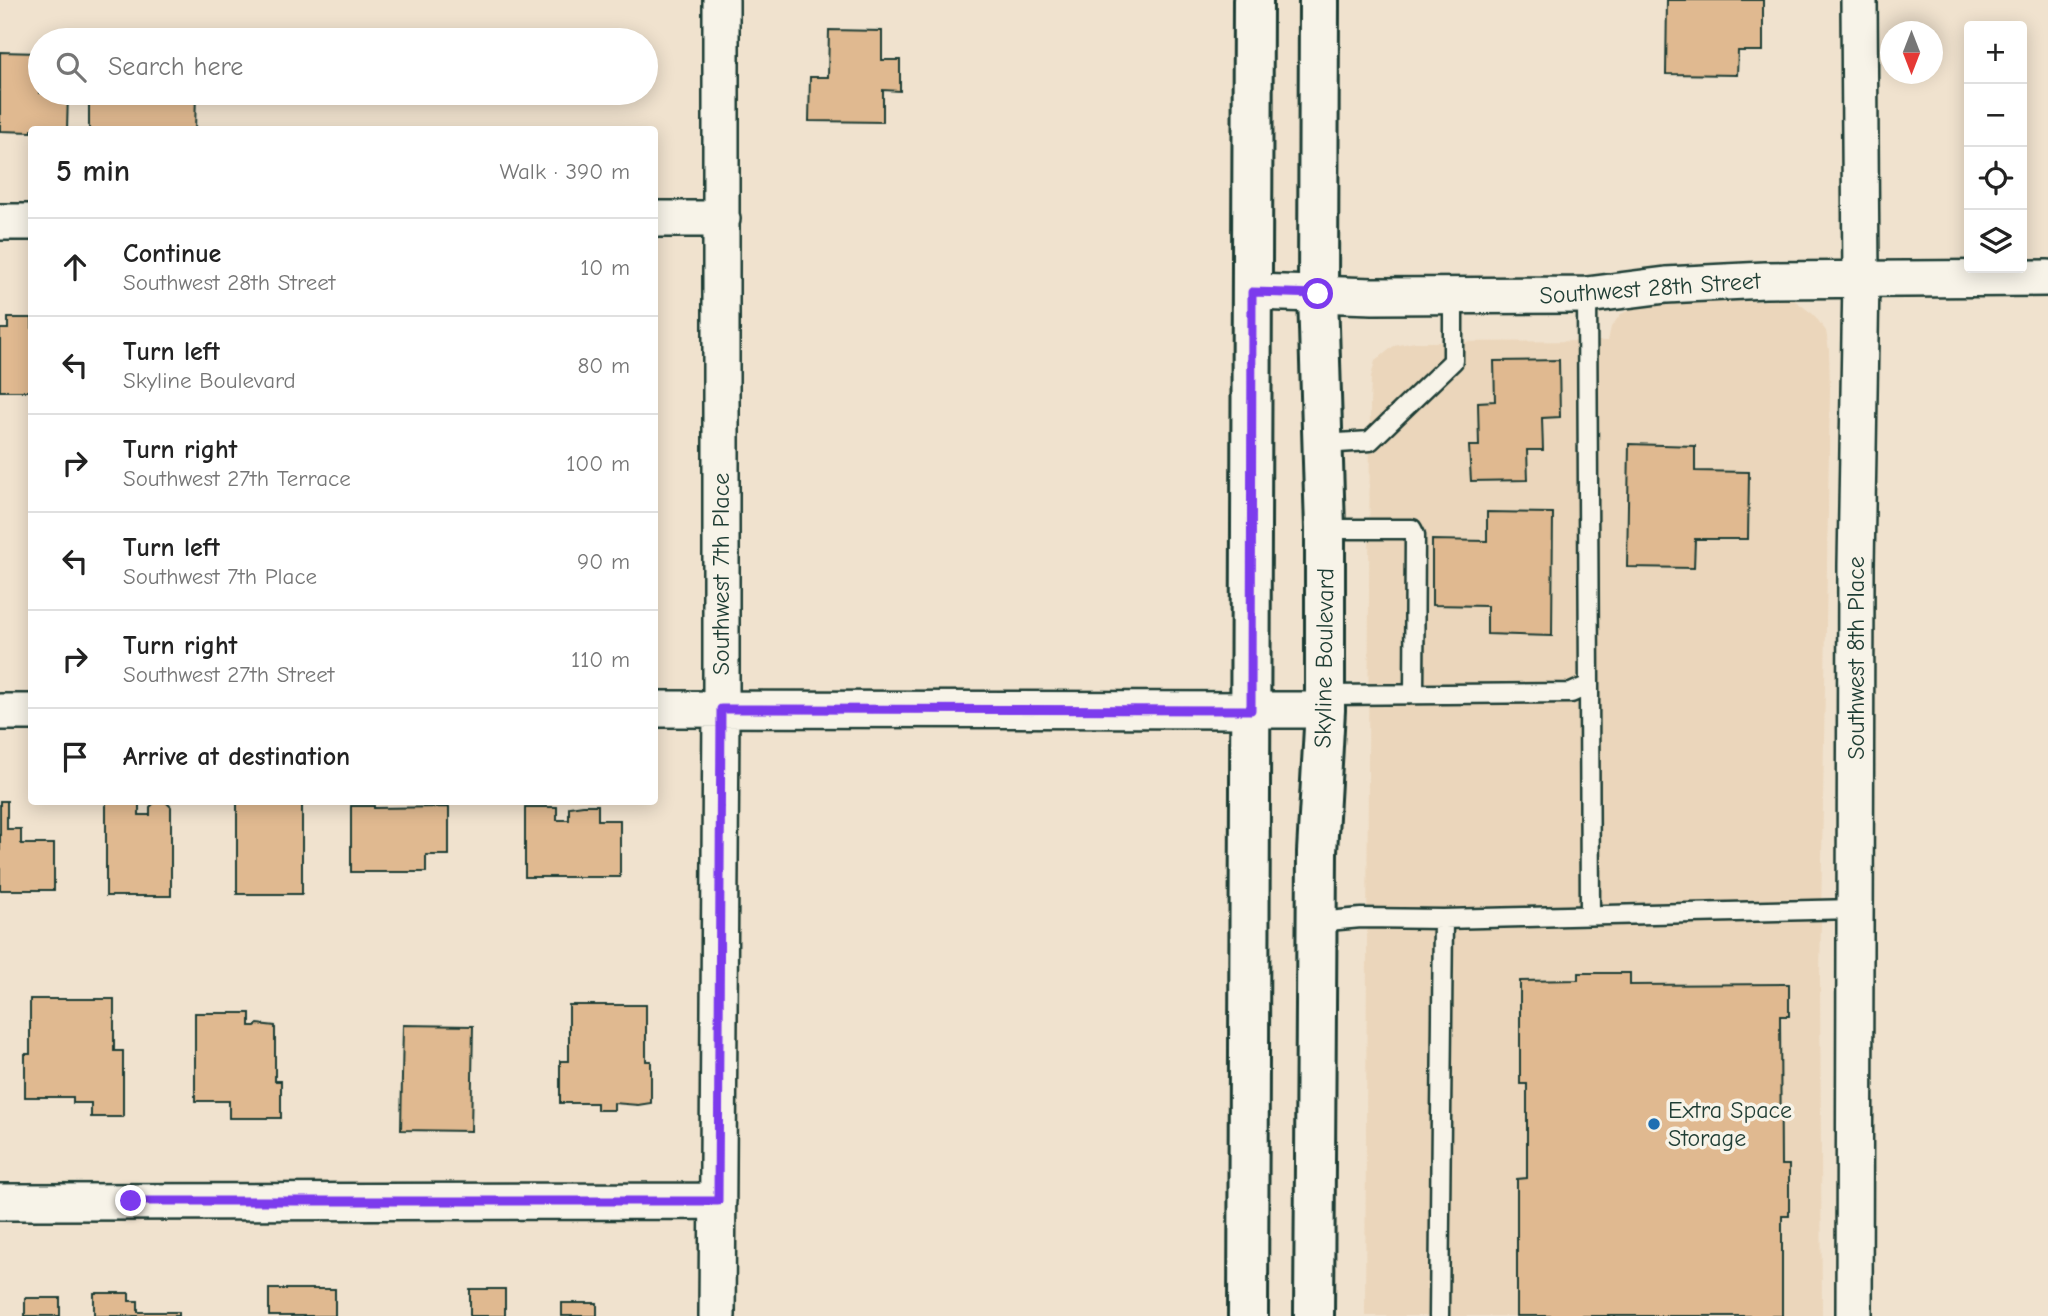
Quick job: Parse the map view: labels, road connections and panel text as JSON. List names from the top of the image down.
{
  "streets": {
    "street": [
      "Southwest 28th Street",
      "Southwest 7th Place",
      "Skyline Boulevard",
      "Southwest 8th Place"
    ]
  },
  "crossings": [
    ["Southwest 28th Street", "Skyline Boulevard"],
    ["Southwest 28th Street", "Southwest 8th Place"]
  ],
  "places": ["Extra Space Storage"],
  "north": "bottom",
  "page": {
    "map_buttons": ["+", "−"],
    "search": "Search here",
    "heading": ["5 min", "Walk · 390 m"],
    "list": [
      ["Continue", "Southwest 28th Street", "10 m"],
      ["Turn left", "Skyline Boulevard", "80 m"],
      ["Turn right", "Southwest 27th Terrace", "100 m"],
      ["Turn left", "Southwest 7th Place", "90 m"],
      ["Turn right", "Southwest 27th Street", "110 m"],
      "Arrive at destination"
    ]
  }
}
